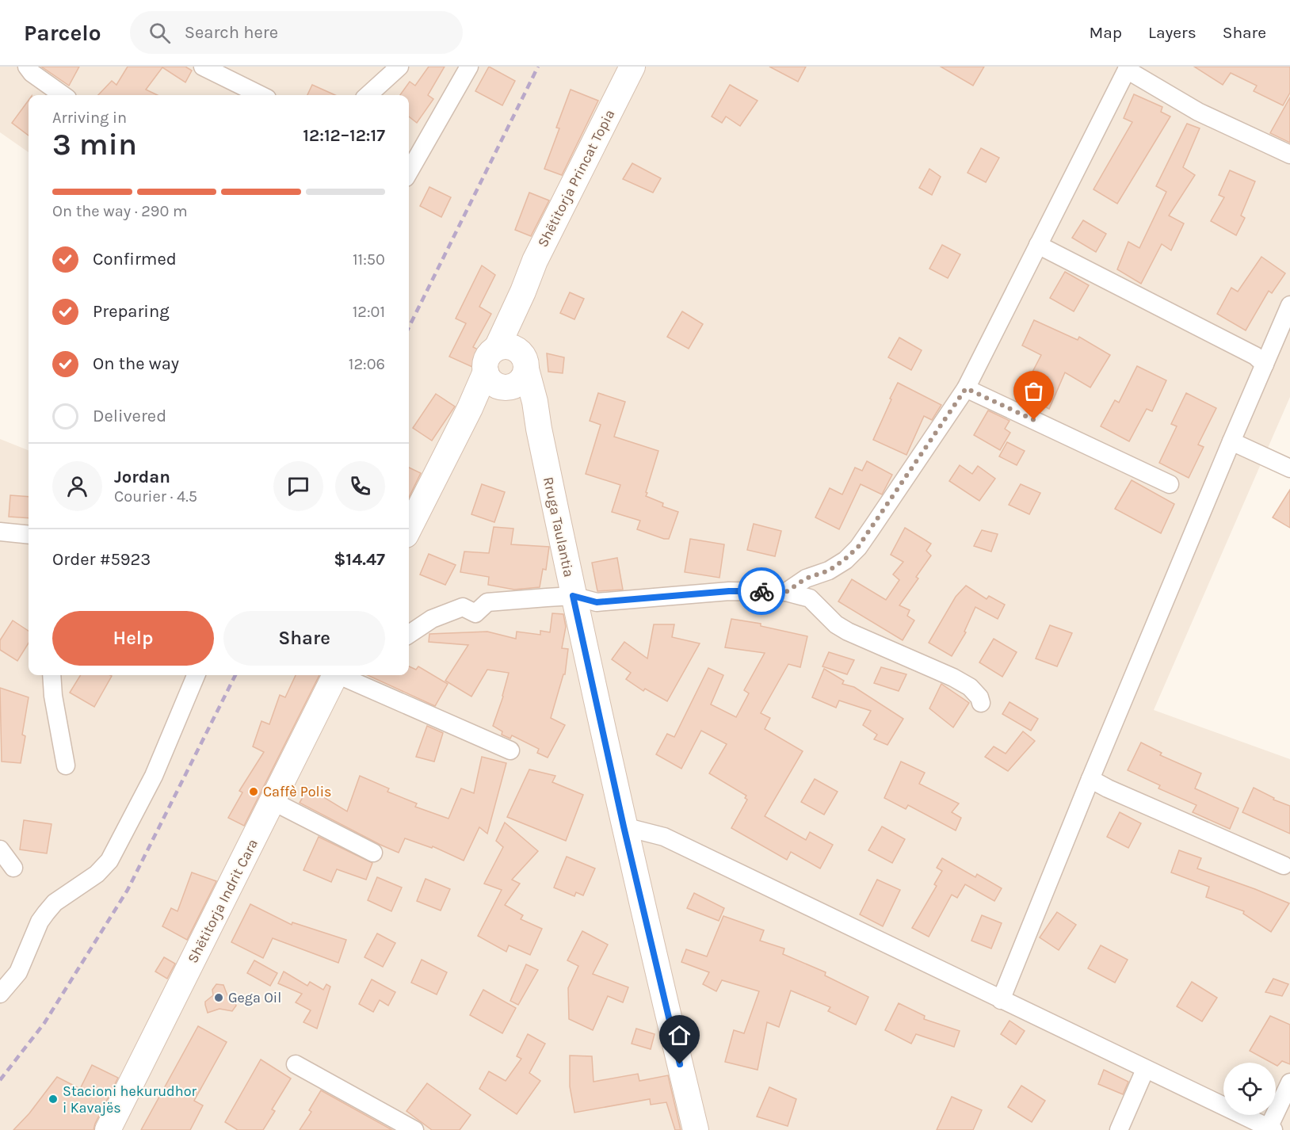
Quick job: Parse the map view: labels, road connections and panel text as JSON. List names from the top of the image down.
{
  "streets": {
    "main road": ["Shëtitorja Princat Topia", "Rruga Taulantia", "Shëtitorja Indrit Cara"]
  },
  "crossings": [
    ["Shëtitorja Princat Topia", "Rruga Taulantia"]
  ],
  "places": ["Caffè Polis", "Gega Oil", "Stacioni hekurudhor i Kavajës"],
  "page": {
    "header": "Parcelo",
    "search": "Search here",
    "nav": ["Map", "Layers", "Share"],
    "heading": ["3 min", "Arriving in", "12:12–12:17"],
    "panel": [
      "Jordan",
      "Courier · 4.5",
      "Order #5923",
      "$14.47"
    ],
    "bar": "On the way · 290 m",
    "list": [
      ["Confirmed", "11:50"],
      ["Preparing", "12:01"],
      ["On the way", "12:06"],
      "Delivered"
    ],
    "buttons": ["Help", "Share"]
  }
}
